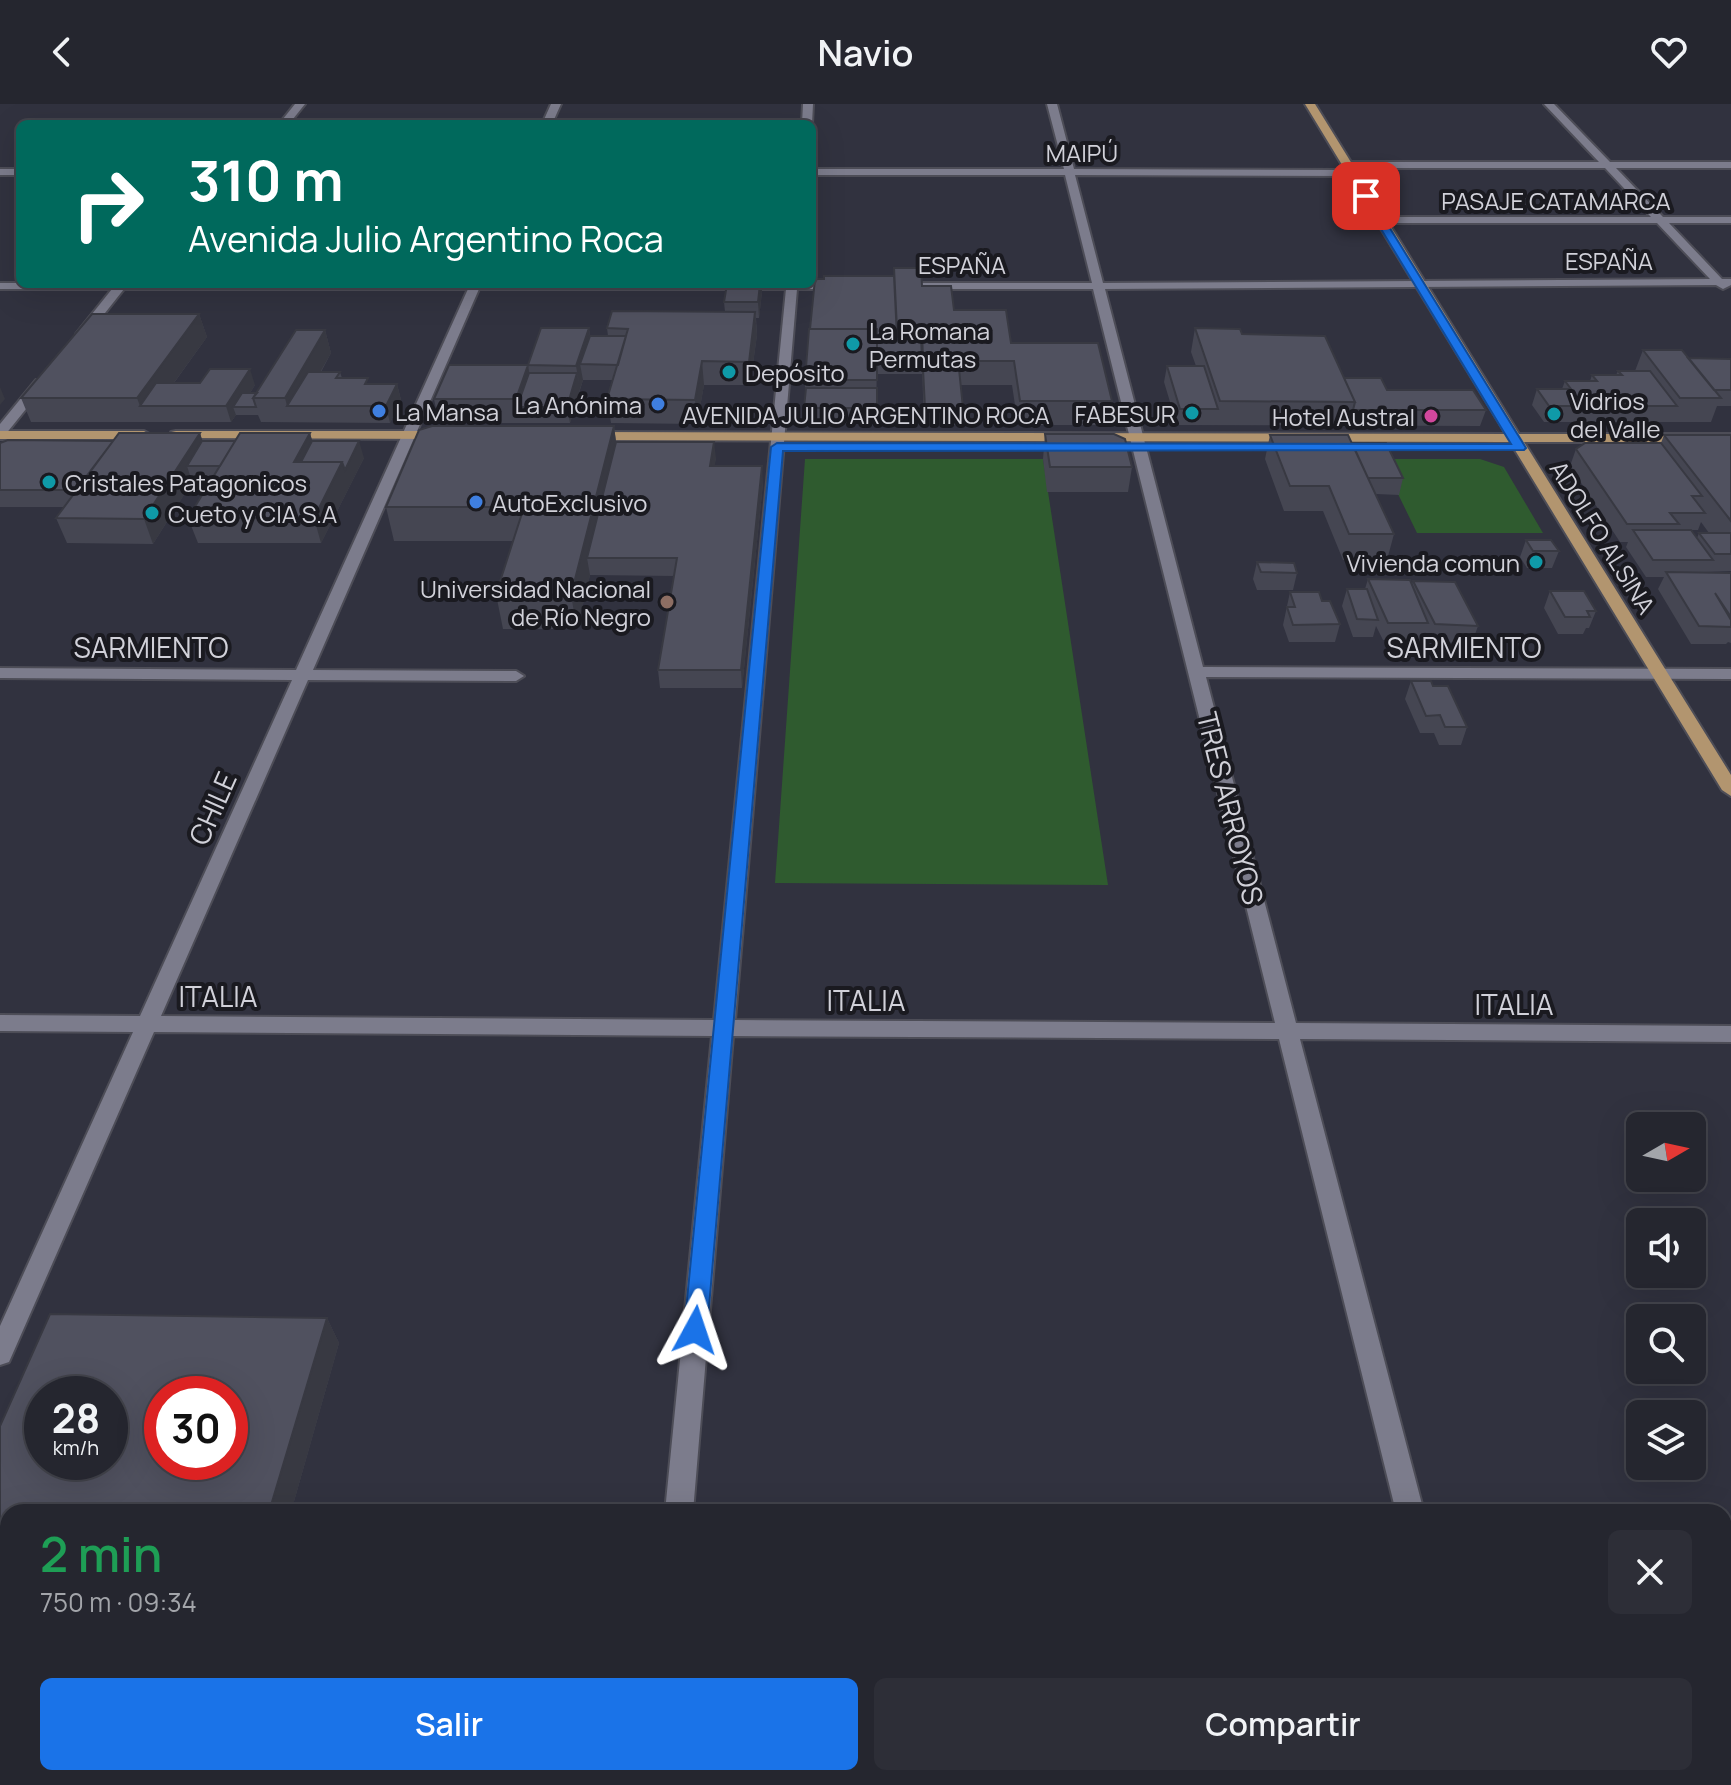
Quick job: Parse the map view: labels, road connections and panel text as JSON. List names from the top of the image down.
{
  "streets": {
    "main road": ["AVENIDA JULIO ARGENTINO ROCA", "ADOLFO ALSINA"],
    "street": [
      "MAIPÚ",
      "PASAJE CATAMARCA",
      "ESPAÑA",
      "SARMIENTO",
      "CHILE",
      "TRES ARROYOS",
      "ITALIA"
    ]
  },
  "crossings": [
    ["MAIPÚ", "ADOLFO ALSINA"],
    ["MAIPÚ", "TRES ARROYOS"],
    ["PASAJE CATAMARCA", "ADOLFO ALSINA"],
    ["ESPAÑA", "ADOLFO ALSINA"],
    ["ESPAÑA", "TRES ARROYOS"],
    ["AVENIDA JULIO ARGENTINO ROCA", "ADOLFO ALSINA"],
    ["AVENIDA JULIO ARGENTINO ROCA", "TRES ARROYOS"],
    ["ADOLFO ALSINA", "SARMIENTO"],
    ["SARMIENTO", "CHILE"],
    ["SARMIENTO", "TRES ARROYOS"],
    ["CHILE", "ITALIA"],
    ["TRES ARROYOS", "ITALIA"]
  ],
  "places": [
    "La Romana Permutas",
    "Depósito",
    "La Anónima",
    "La Mansa",
    "FABESUR",
    "Vidrios del Valle",
    "Hotel Austral",
    "Cristales Patagonicos",
    "AutoExclusivo",
    "Cueto y CIA S.A",
    "Vivienda comun",
    "Universidad Nacional de Río Negro"
  ],
  "north": "right",
  "page": {
    "header": "Navio",
    "turn": ["310 m", "Avenida Julio Argentino Roca"],
    "speed": "28 km/h",
    "limit": "30",
    "heading": ["2 min", "750 m · 09:34"],
    "buttons": ["Salir", "Compartir"]
  }
}
